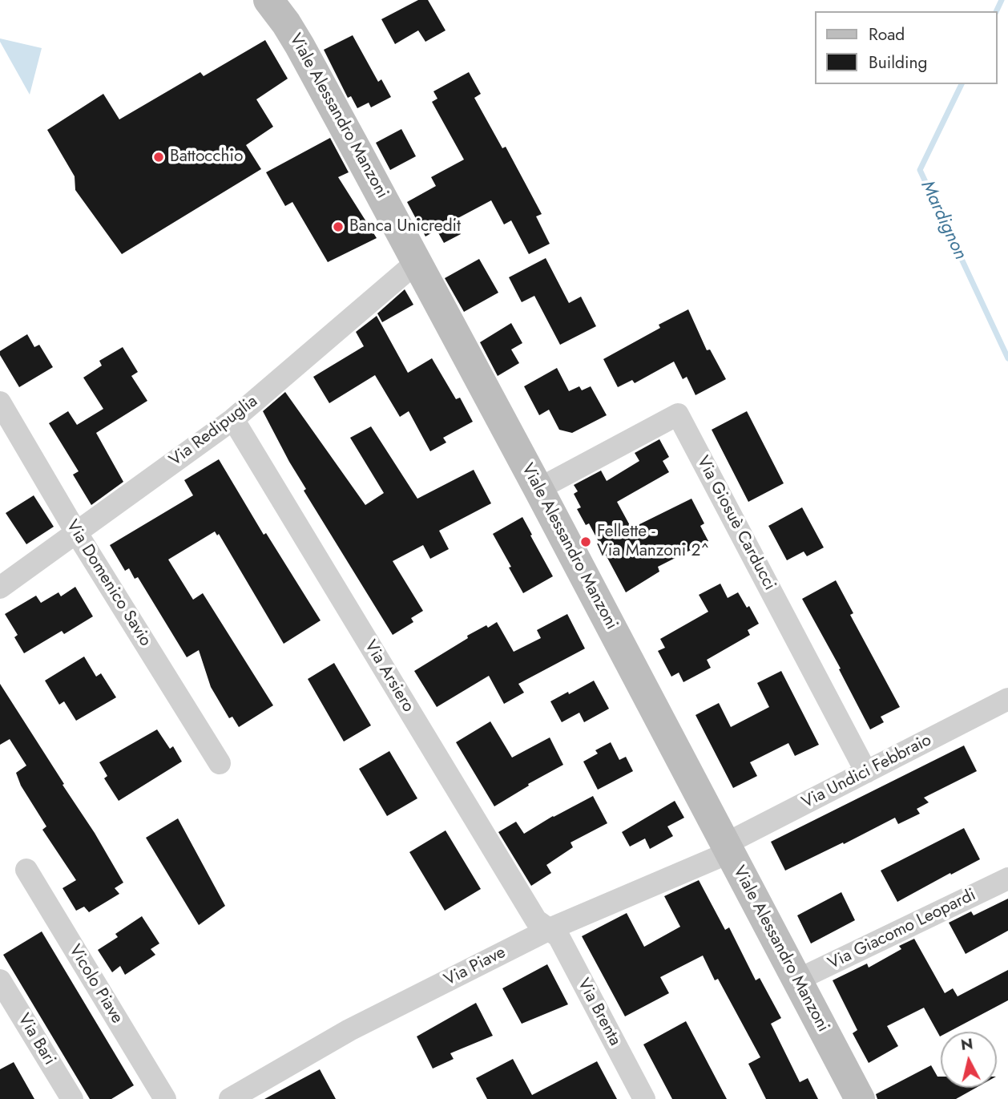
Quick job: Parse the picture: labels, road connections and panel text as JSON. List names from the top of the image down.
{
  "streets": {
    "main road": ["Viale Alessandro Manzoni"],
    "street": [
      "Via Redipuglia",
      "Via Giosuè Carducci",
      "Via Domenico Savio",
      "Via Arsiero",
      "Via Undici Febbraio",
      "Via Giacomo Leopardi",
      "Via Piave",
      "Vicolo Piave",
      "Via Brenta",
      "Via Bari"
    ]
  },
  "crossings": [
    ["Viale Alessandro Manzoni", "Via Redipuglia"],
    ["Viale Alessandro Manzoni", "Via Giosuè Carducci"],
    ["Viale Alessandro Manzoni", "Via Undici Febbraio"],
    ["Viale Alessandro Manzoni", "Via Giacomo Leopardi"],
    ["Viale Alessandro Manzoni", "Via Piave"],
    ["Via Redipuglia", "Via Domenico Savio"],
    ["Via Redipuglia", "Via Arsiero"],
    ["Via Giosuè Carducci", "Via Undici Febbraio"],
    ["Via Arsiero", "Via Piave"],
    ["Via Arsiero", "Via Brenta"],
    ["Via Undici Febbraio", "Via Piave"],
    ["Via Piave", "Via Brenta"]
  ],
  "water": ["Mardignon"],
  "places": ["Battocchio", "Banca Unicredit", "Fellette - Via Manzoni 2^"],
  "legend": ["Road", "Building"],
  "north": "top"
}
